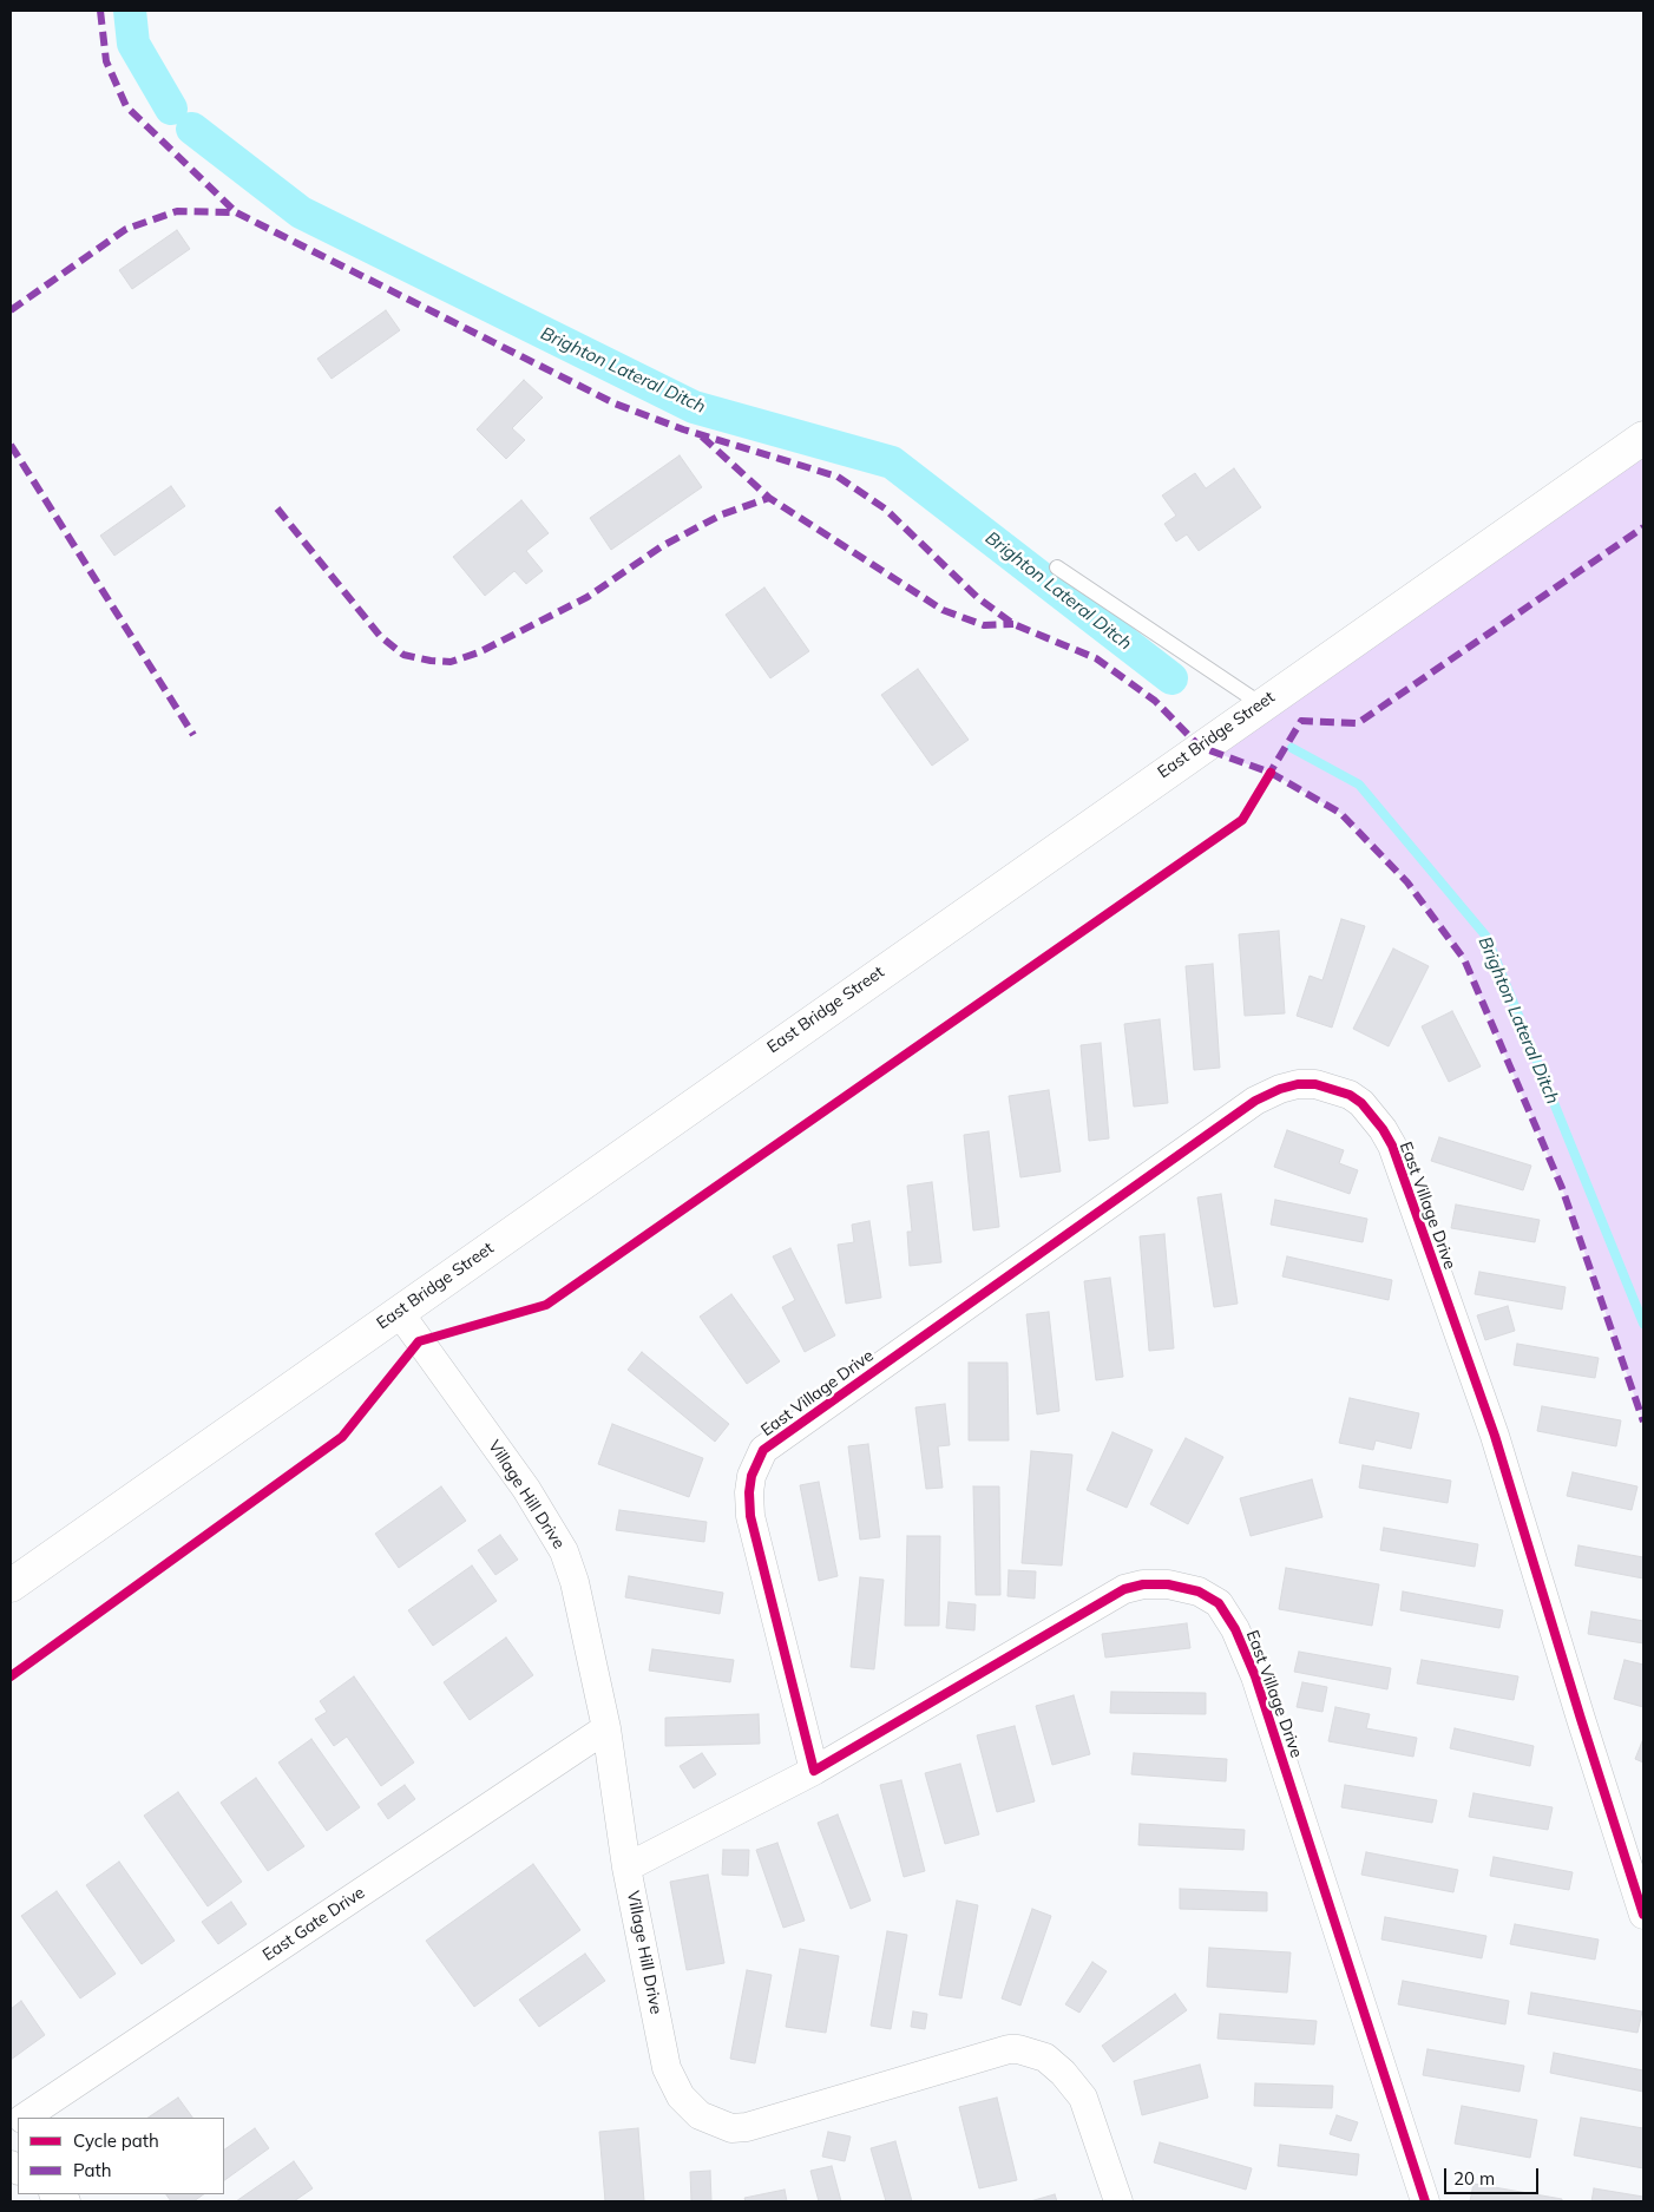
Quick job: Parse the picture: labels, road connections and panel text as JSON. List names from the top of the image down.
{
  "streets": {
    "main road": ["East Bridge Street"],
    "street": ["East Village Drive", "Village Hill Drive", "East Gate Drive"]
  },
  "crossings": [
    ["East Bridge Street", "Village Hill Drive"],
    ["East Village Drive", "Village Hill Drive"],
    ["Village Hill Drive", "East Gate Drive"]
  ],
  "water": ["Brighton Lateral Ditch"],
  "legend": ["Cycle path", "Path"],
  "scale_bar": "20 m"
}
